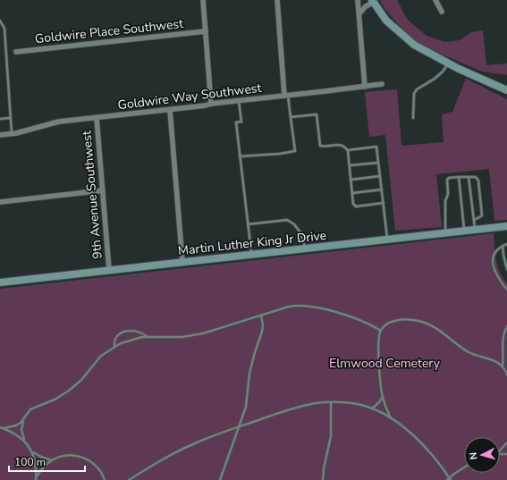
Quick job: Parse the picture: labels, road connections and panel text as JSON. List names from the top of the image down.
{
  "streets": {
    "main road": ["Martin Luther King Jr Drive"],
    "street": ["Goldwire Place Southwest", "Goldwire Way Southwest", "9th Avenue Southwest"]
  },
  "crossings": [
    ["Goldwire Way Southwest", "9th Avenue Southwest"],
    ["9th Avenue Southwest", "Martin Luther King Jr Drive"]
  ],
  "parks": ["Elmwood Cemetery"],
  "scale_bar": "100 m",
  "north": "left"
}
